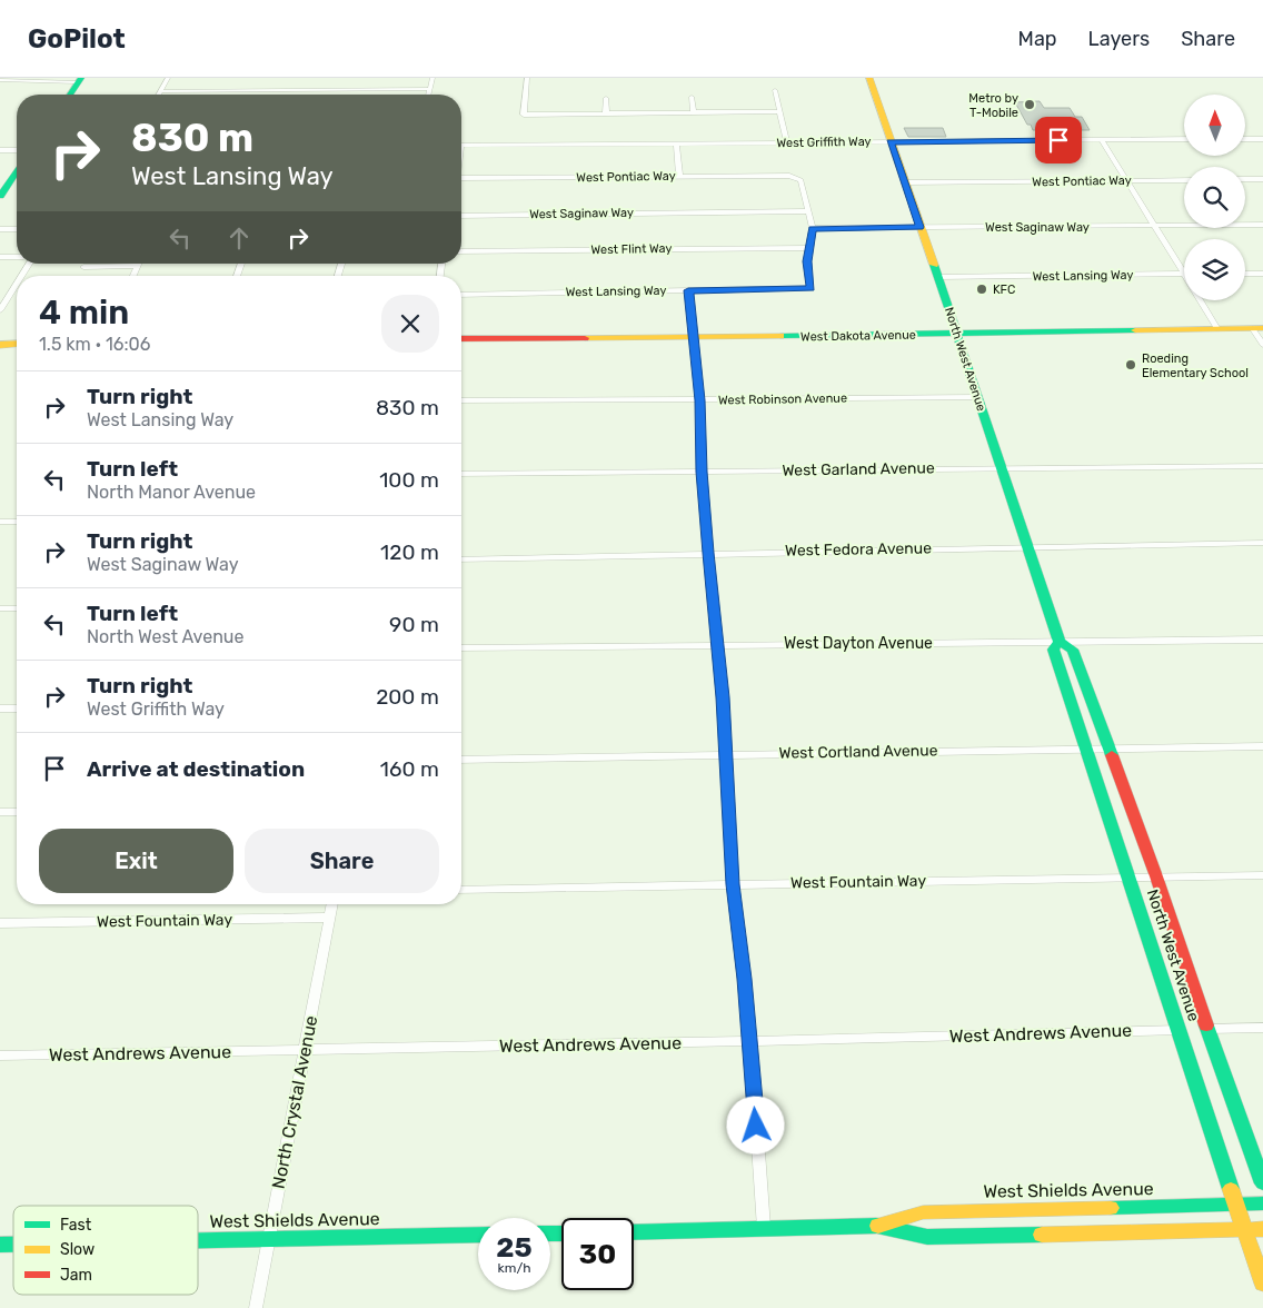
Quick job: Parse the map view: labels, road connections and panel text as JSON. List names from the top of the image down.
{
  "streets": {
    "main road": ["West Dakota Avenue", "North West Avenue", "West Shields Avenue"],
    "street": [
      "West Griffith Way",
      "West Pontiac Way",
      "West Saginaw Way",
      "West Flint Way",
      "West Lansing Way",
      "West Robinson Avenue",
      "West Garland Avenue",
      "West Fedora Avenue",
      "West Dayton Avenue",
      "West Cortland Avenue",
      "West Fountain Way",
      "West Andrews Avenue",
      "North Crystal Avenue"
    ]
  },
  "crossings": [
    ["West Griffith Way", "North West Avenue"],
    ["West Pontiac Way", "West Saginaw Way"],
    ["West Pontiac Way", "North West Avenue"],
    ["West Saginaw Way", "North West Avenue"],
    ["West Flint Way", "West Lansing Way"],
    ["West Lansing Way", "North West Avenue"],
    ["West Dakota Avenue", "North West Avenue"],
    ["North West Avenue", "West Robinson Avenue"],
    ["North West Avenue", "West Garland Avenue"],
    ["North West Avenue", "West Fedora Avenue"],
    ["North West Avenue", "West Dayton Avenue"],
    ["North West Avenue", "West Cortland Avenue"],
    ["North West Avenue", "West Fountain Way"],
    ["North West Avenue", "West Andrews Avenue"],
    ["North West Avenue", "West Shields Avenue"],
    ["West Fountain Way", "North Crystal Avenue"],
    ["West Andrews Avenue", "North Crystal Avenue"],
    ["North Crystal Avenue", "West Shields Avenue"]
  ],
  "places": ["Metro by T-Mobile", "KFC", "Roeding Elementary School"],
  "legend": ["Fast", "Slow", "Jam"],
  "north": "top",
  "page": {
    "header": "GoPilot",
    "nav": ["Map", "Layers", "Share"],
    "turn": ["830 m", "West Lansing Way"],
    "heading": ["4 min", "1.5 km · 16:06"],
    "list": [
      {
        "name": "Turn right",
        "note": "West Lansing Way",
        "value": "830 m"
      },
      {
        "name": "Turn left",
        "note": "North Manor Avenue",
        "value": "100 m"
      },
      {
        "name": "Turn right",
        "note": "West Saginaw Way",
        "value": "120 m"
      },
      {
        "name": "Turn left",
        "note": "North West Avenue",
        "value": "90 m"
      },
      {
        "name": "Turn right",
        "note": "West Griffith Way",
        "value": "200 m"
      },
      {
        "name": "Arrive at destination",
        "value": "160 m"
      }
    ],
    "buttons": ["Exit", "Share"],
    "speed": "25 km/h",
    "limit": "30"
  }
}
